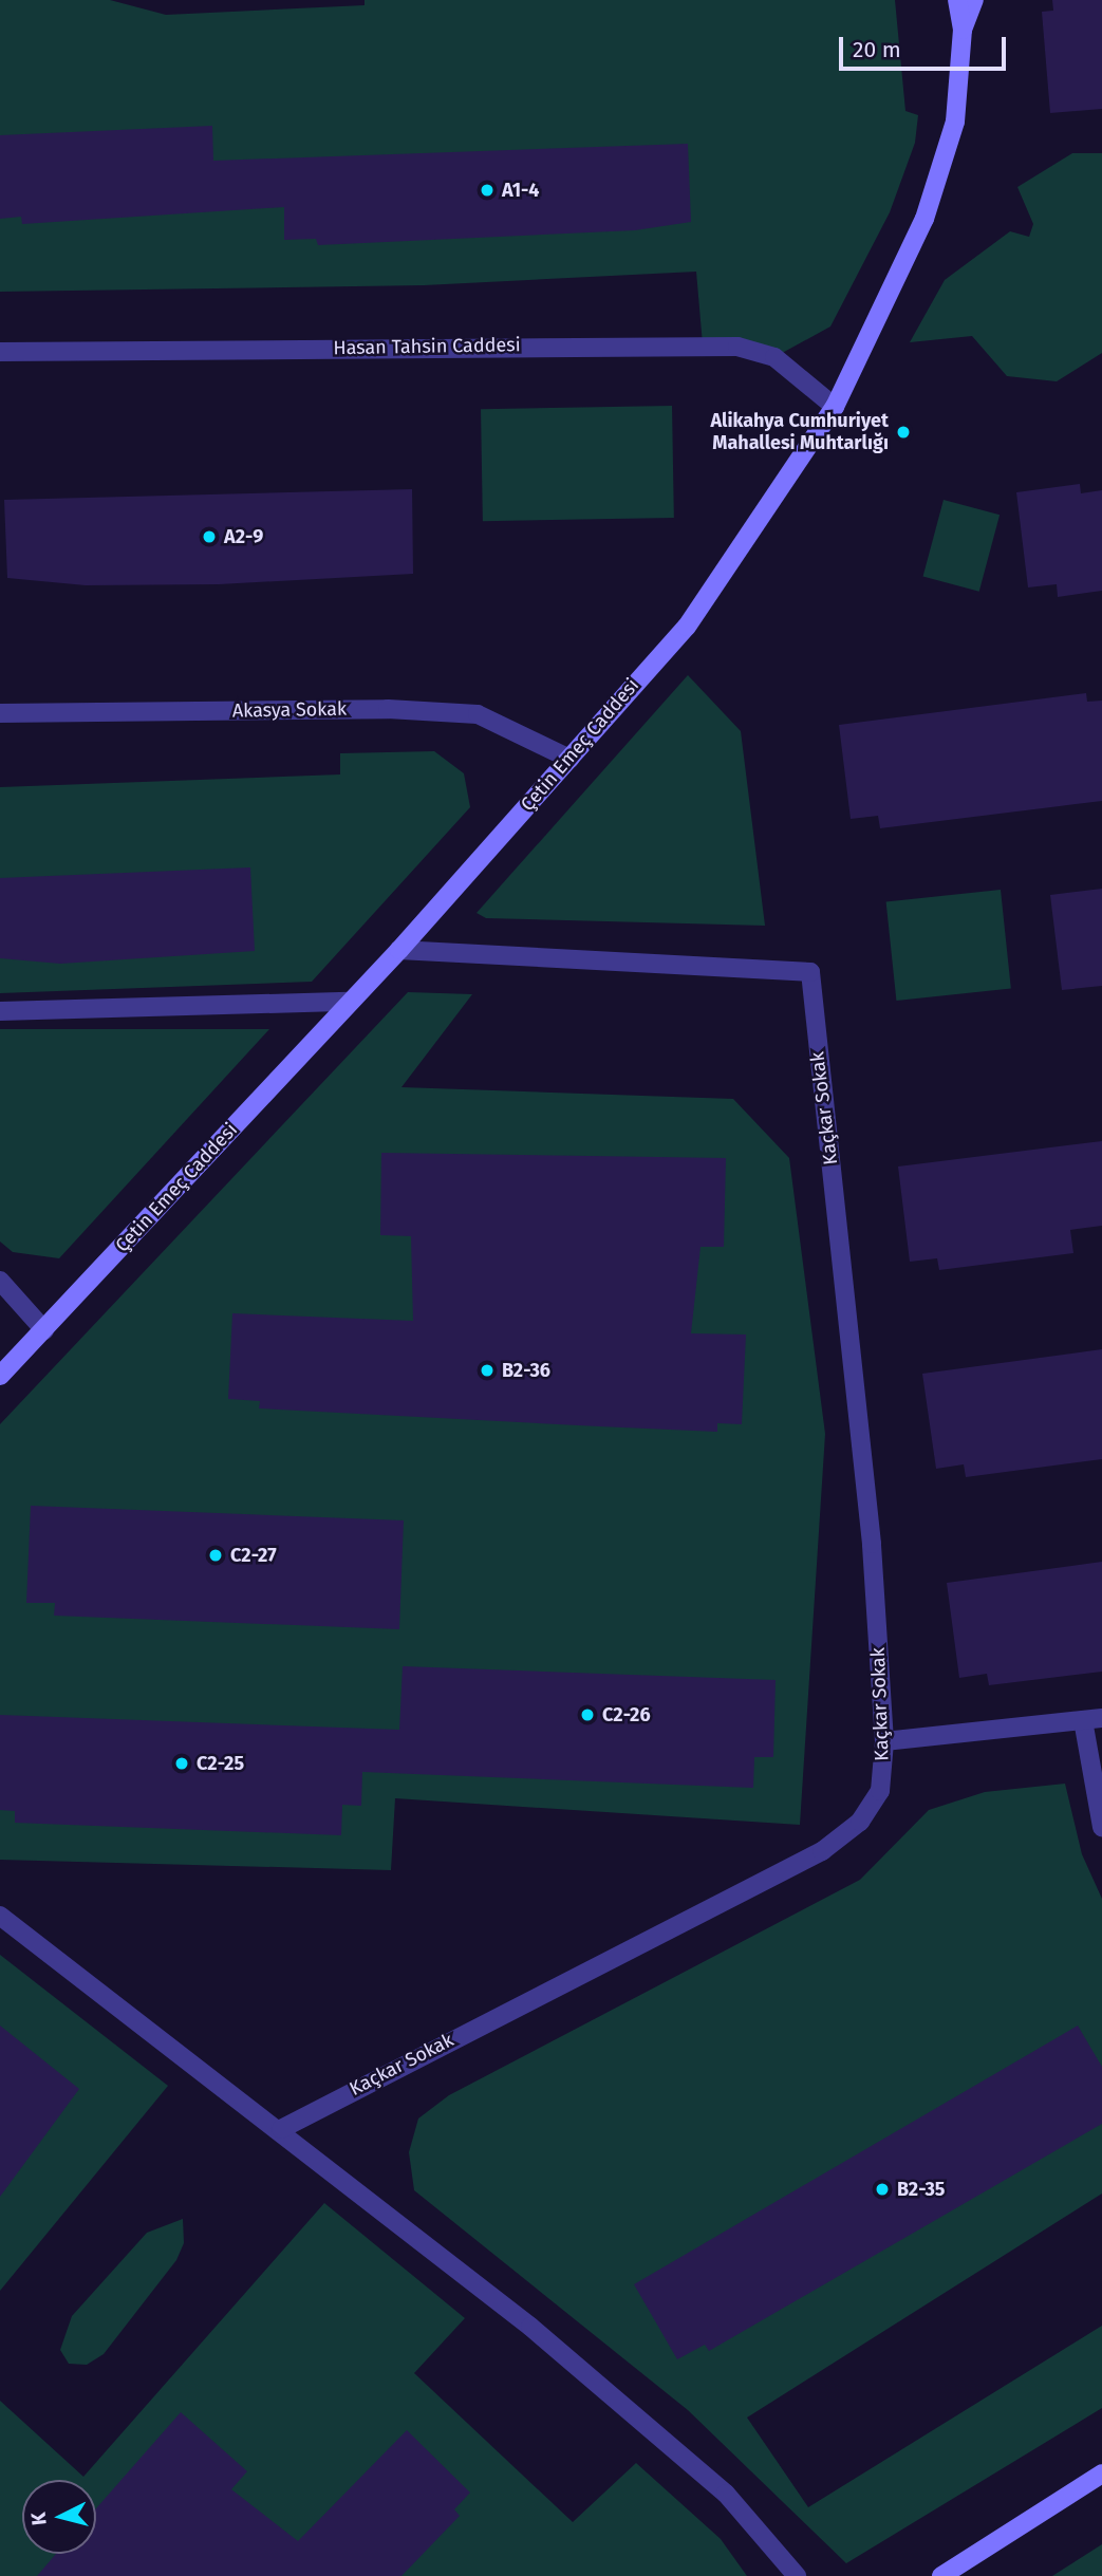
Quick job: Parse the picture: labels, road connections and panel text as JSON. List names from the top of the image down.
{
  "streets": {
    "street": [
      "Hasan Tahsin Caddesi",
      "Akasya Sokak",
      "Çetin Emeç Caddesi",
      "Kaçkar Sokak"
    ]
  },
  "crossings": [
    ["Hasan Tahsin Caddesi", "Çetin Emeç Caddesi"],
    ["Akasya Sokak", "Çetin Emeç Caddesi"],
    ["Çetin Emeç Caddesi", "Kaçkar Sokak"]
  ],
  "places": [
    "A1-4",
    "Alikahya Cumhuriyet Mahallesi Muhtarlığı",
    "A2-9",
    "B2-36",
    "C2-27",
    "C2-26",
    "C2-25",
    "B2-35"
  ],
  "scale_bar": "20 m",
  "north": "left"
}
